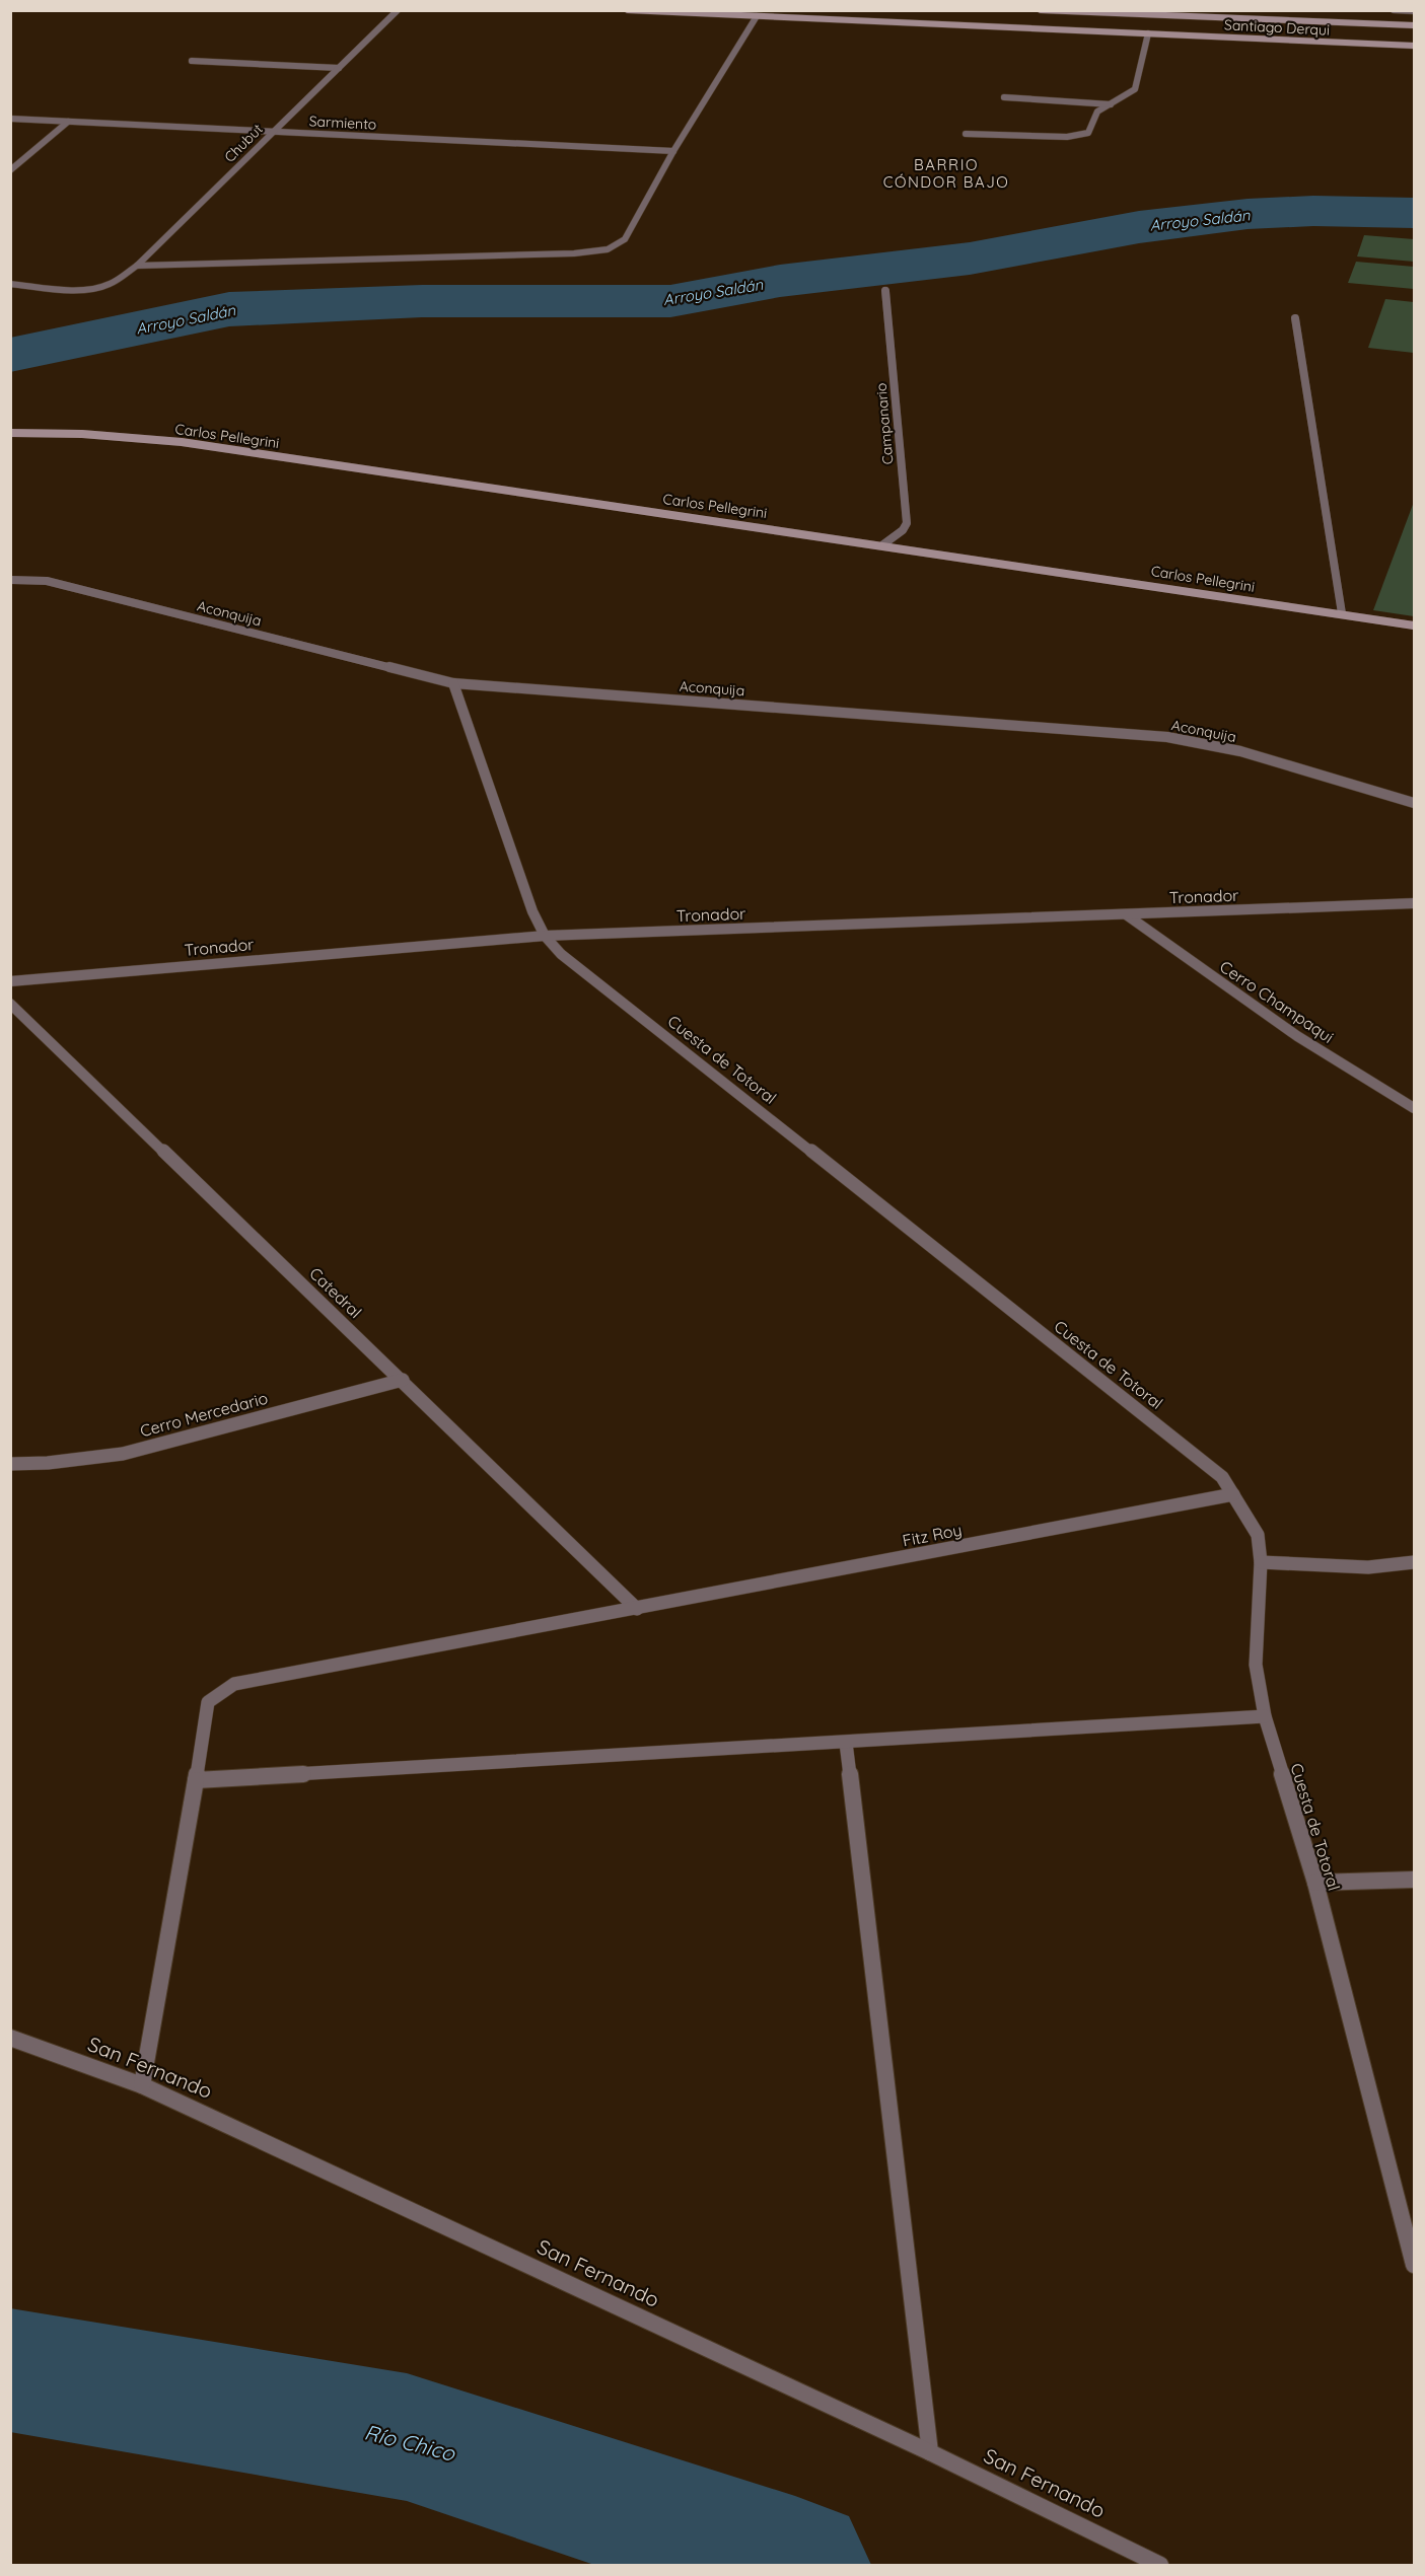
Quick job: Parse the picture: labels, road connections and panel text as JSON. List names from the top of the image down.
{
  "streets": {
    "main road": ["Santiago Derqui", "Carlos Pellegrini"],
    "street": [
      "Sarmiento",
      "Chubut",
      "Campanario",
      "Aconquija",
      "Tronador",
      "Cerro Champaqui",
      "Cuesta de Totoral",
      "Catedral",
      "Cerro Mercedario",
      "Fitz Roy",
      "San Fernando"
    ]
  },
  "crossings": [
    ["Sarmiento", "Chubut"],
    ["Campanario", "Carlos Pellegrini"],
    ["Aconquija", "Cuesta de Totoral"],
    ["Tronador", "Cerro Champaqui"],
    ["Tronador", "Cuesta de Totoral"],
    ["Cuesta de Totoral", "Fitz Roy"],
    ["Catedral", "Cerro Mercedario"],
    ["Catedral", "Fitz Roy"],
    ["Fitz Roy", "San Fernando"]
  ],
  "districts": ["BARRIO CÓNDOR BAJO"],
  "water": ["Arroyo Saldán", "Río Chico"]
}
